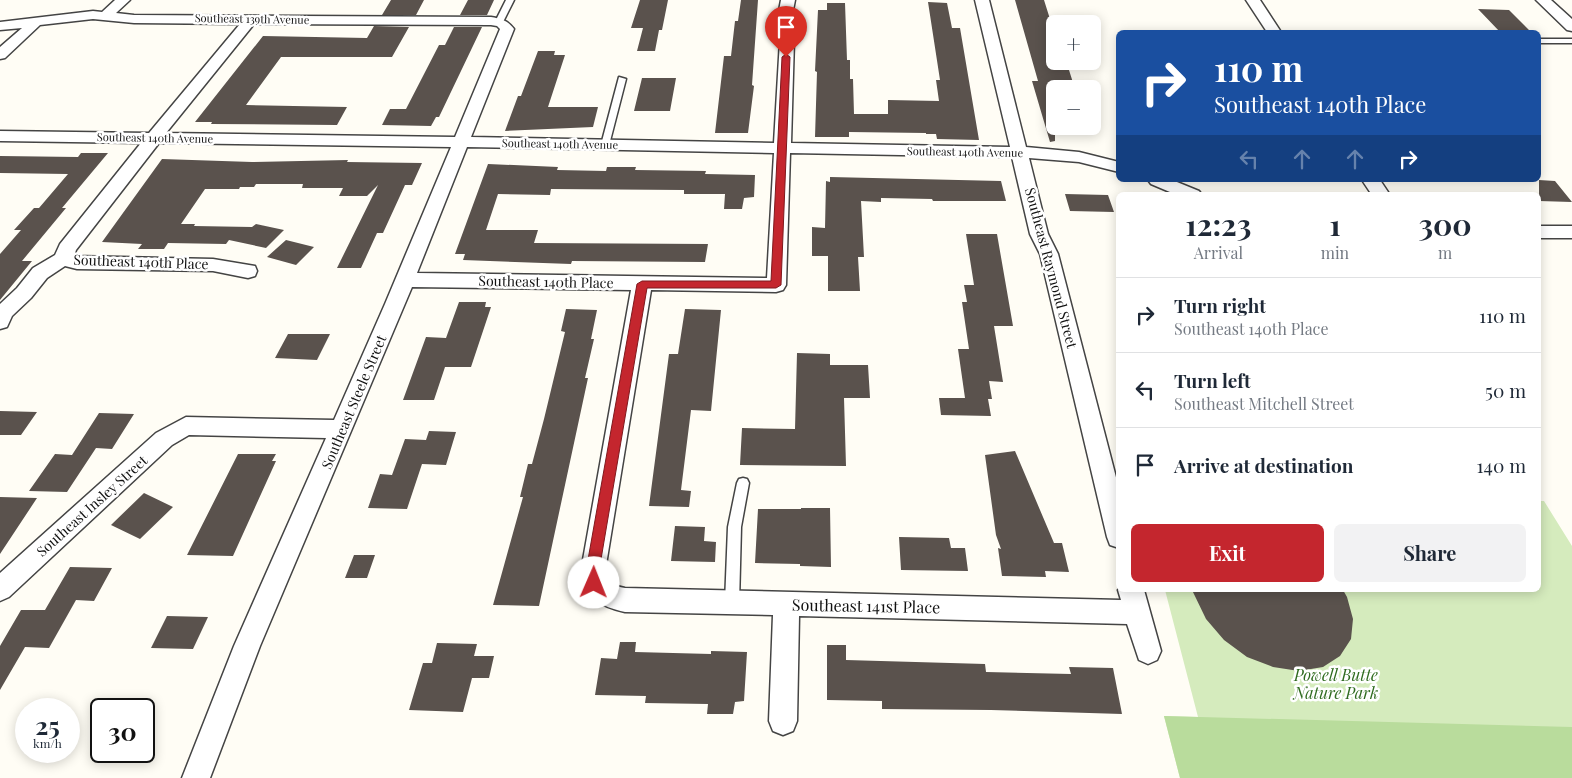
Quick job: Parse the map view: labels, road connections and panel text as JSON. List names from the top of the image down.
{
  "streets": {
    "street": [
      "Southeast 139th Avenue",
      "Southeast 140th Avenue",
      "Southeast 140th Place",
      "Southeast Raymond Street",
      "Southeast Steele Street",
      "Southeast Insley Street",
      "Southeast 141st Place"
    ]
  },
  "crossings": [
    ["Southeast 139th Avenue", "Southeast Steele Street"],
    ["Southeast 140th Avenue", "Southeast 140th Place"],
    ["Southeast 140th Avenue", "Southeast Raymond Street"],
    ["Southeast 140th Avenue", "Southeast Steele Street"],
    ["Southeast 140th Place", "Southeast Steele Street"],
    ["Southeast 140th Place", "Southeast 141st Place"],
    ["Southeast Steele Street", "Southeast Insley Street"]
  ],
  "parks": ["Powell Butte Nature Park"],
  "page": {
    "map_buttons": ["+", "−"],
    "turn": ["110 m", "Southeast 140th Place"],
    "eta": [
      "12:23",
      "Arrival",
      "1",
      "min",
      "300",
      "m"
    ],
    "list": [
      {
        "name": "Turn right",
        "note": "Southeast 140th Place",
        "value": "110 m"
      },
      {
        "name": "Turn left",
        "note": "Southeast Mitchell Street",
        "value": "50 m"
      },
      {
        "name": "Arrive at destination",
        "value": "140 m"
      }
    ],
    "buttons": ["Exit", "Share"],
    "speed": "25 km/h",
    "limit": "30"
  }
}
